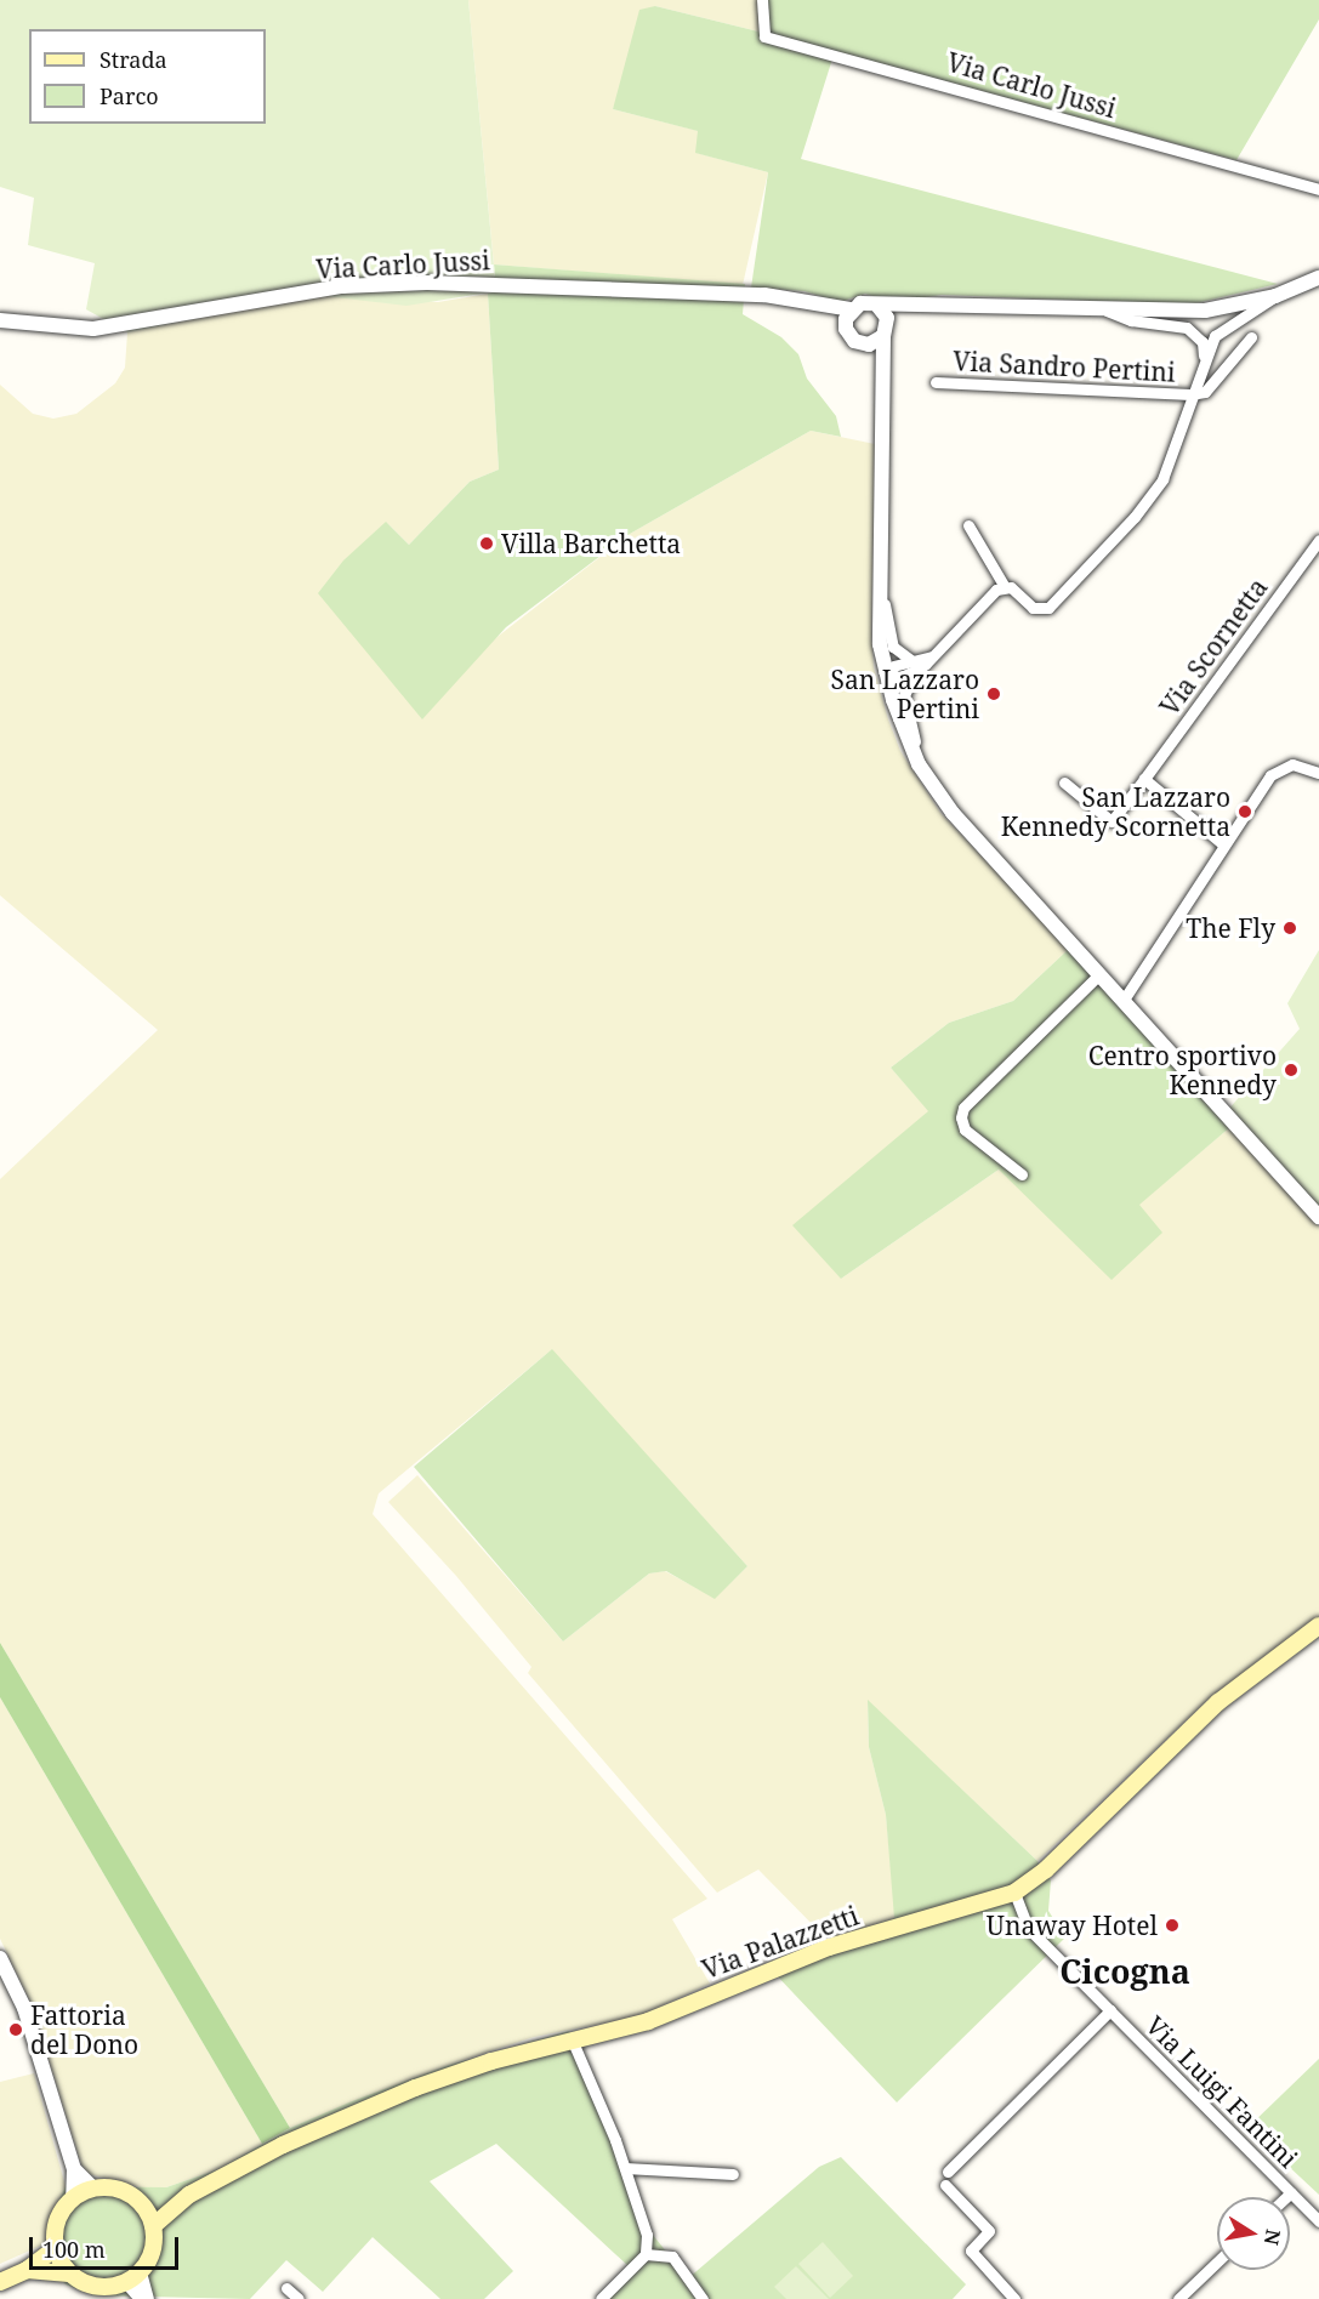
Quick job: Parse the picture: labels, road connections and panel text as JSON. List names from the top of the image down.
{
  "streets": {
    "main road": ["Via Palazzetti"],
    "street": [
      "Via Carlo Jussi",
      "Via Sandro Pertini",
      "Via Scornetta",
      "Via Luigi Fantini"
    ]
  },
  "crossings": [
    ["Via Palazzetti", "Via Luigi Fantini"]
  ],
  "districts": ["Cicogna"],
  "places": [
    "Villa Barchetta",
    "San Lazzaro Pertini",
    "San Lazzaro Kennedy Scornetta",
    "The Fly",
    "Centro sportivo Kennedy",
    "Unaway Hotel",
    "Fattoria del Dono"
  ],
  "legend": ["Strada", "Parco"],
  "scale_bar": "100 m",
  "north": "right"
}
